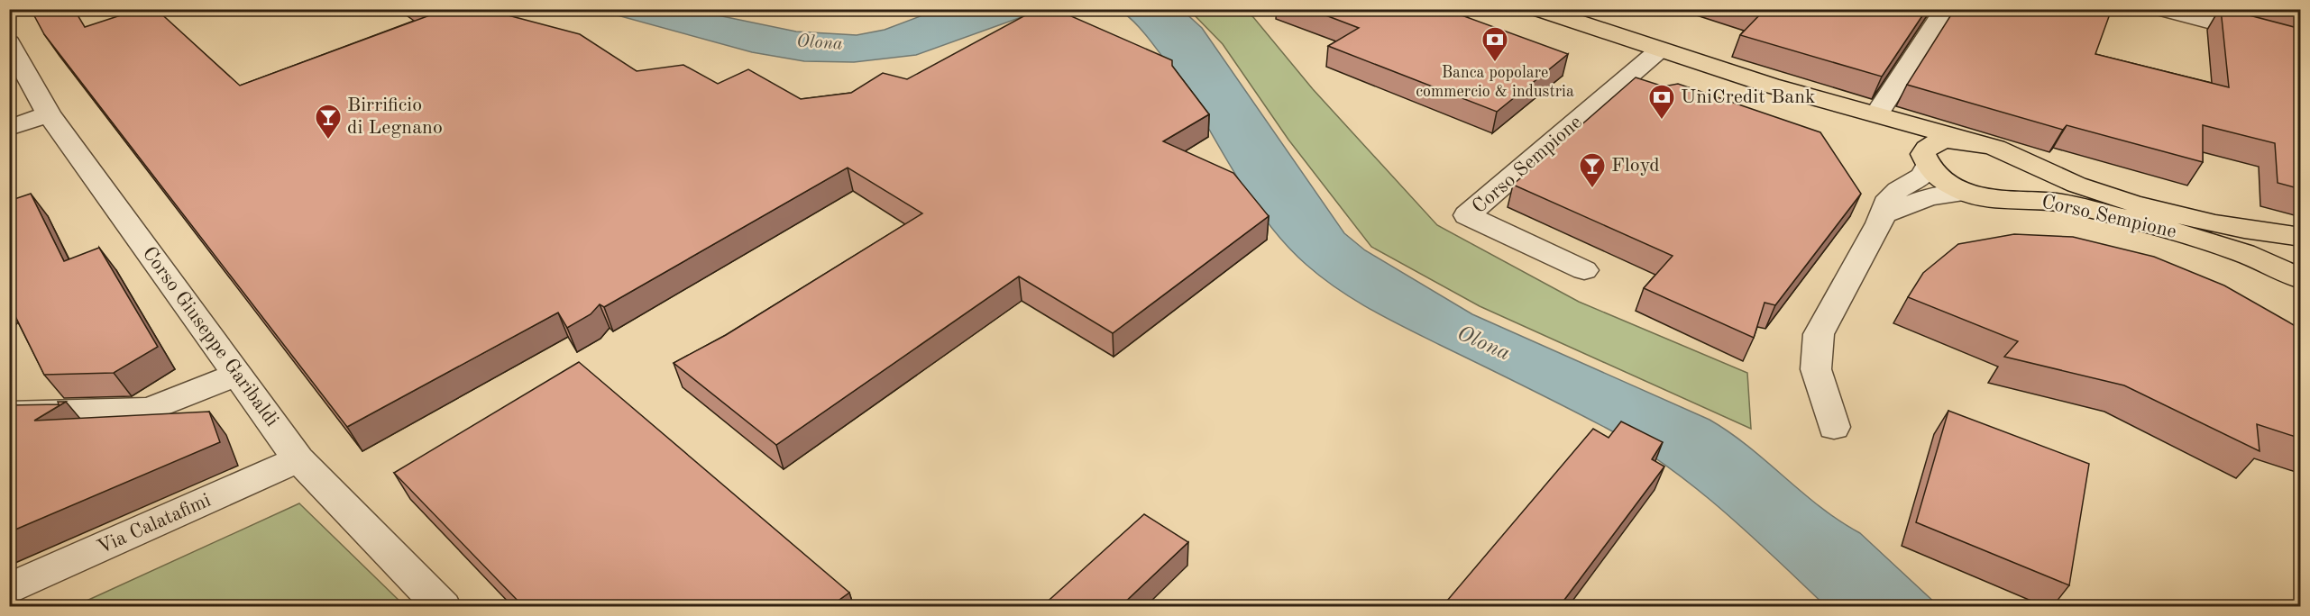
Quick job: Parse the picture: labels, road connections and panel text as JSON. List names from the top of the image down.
{
  "streets": {
    "main road": ["Corso Sempione"],
    "street": ["Corso Giuseppe Garibaldi", "Via Calatafimi"]
  },
  "crossings": [
    ["Corso Giuseppe Garibaldi", "Via Calatafimi"]
  ],
  "water": ["Olona"],
  "places": {
    "bank": ["Banca popolare commercio & industria", "UniCredit Bank"],
    "bar": ["Birrificio di Legnano", "Floyd"]
  }
}
